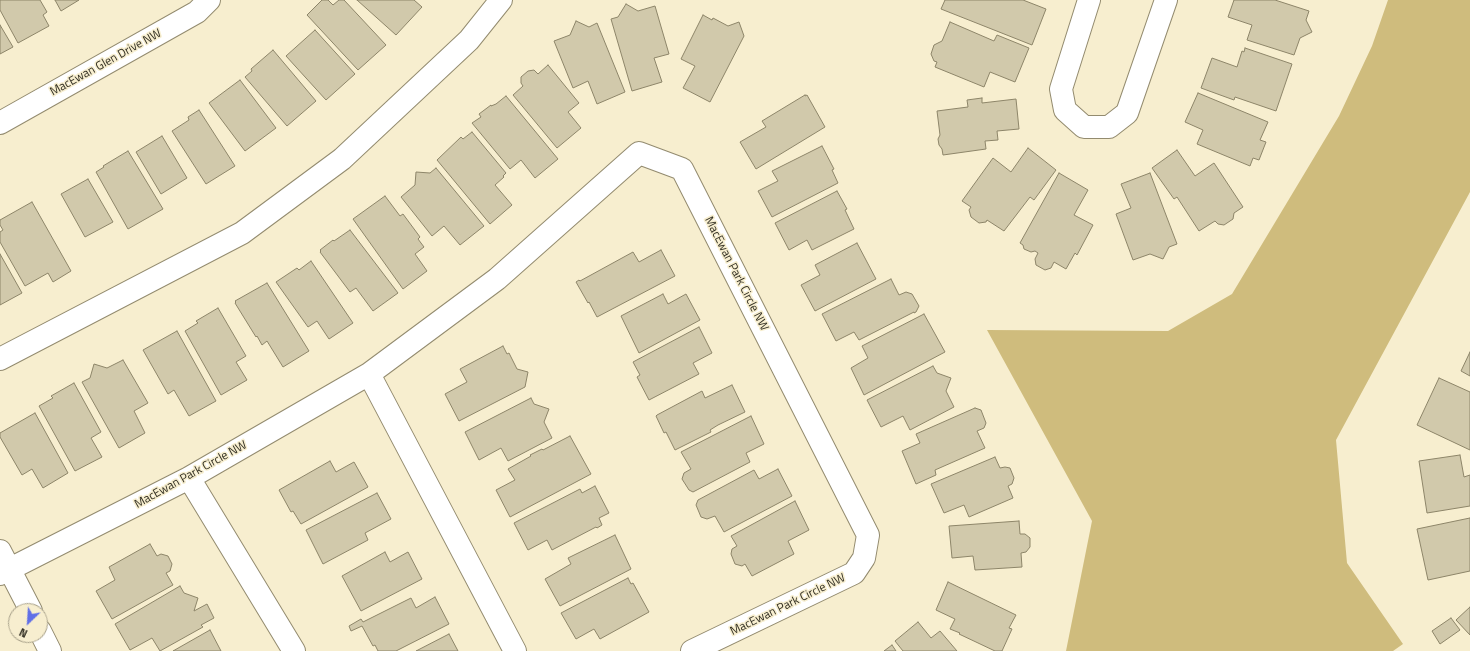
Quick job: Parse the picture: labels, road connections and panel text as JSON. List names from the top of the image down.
{
  "streets": {
    "street": ["MacEwan Glen Drive NW", "MacEwan Park Circle NW"]
  },
  "north": "bottom left"
}
